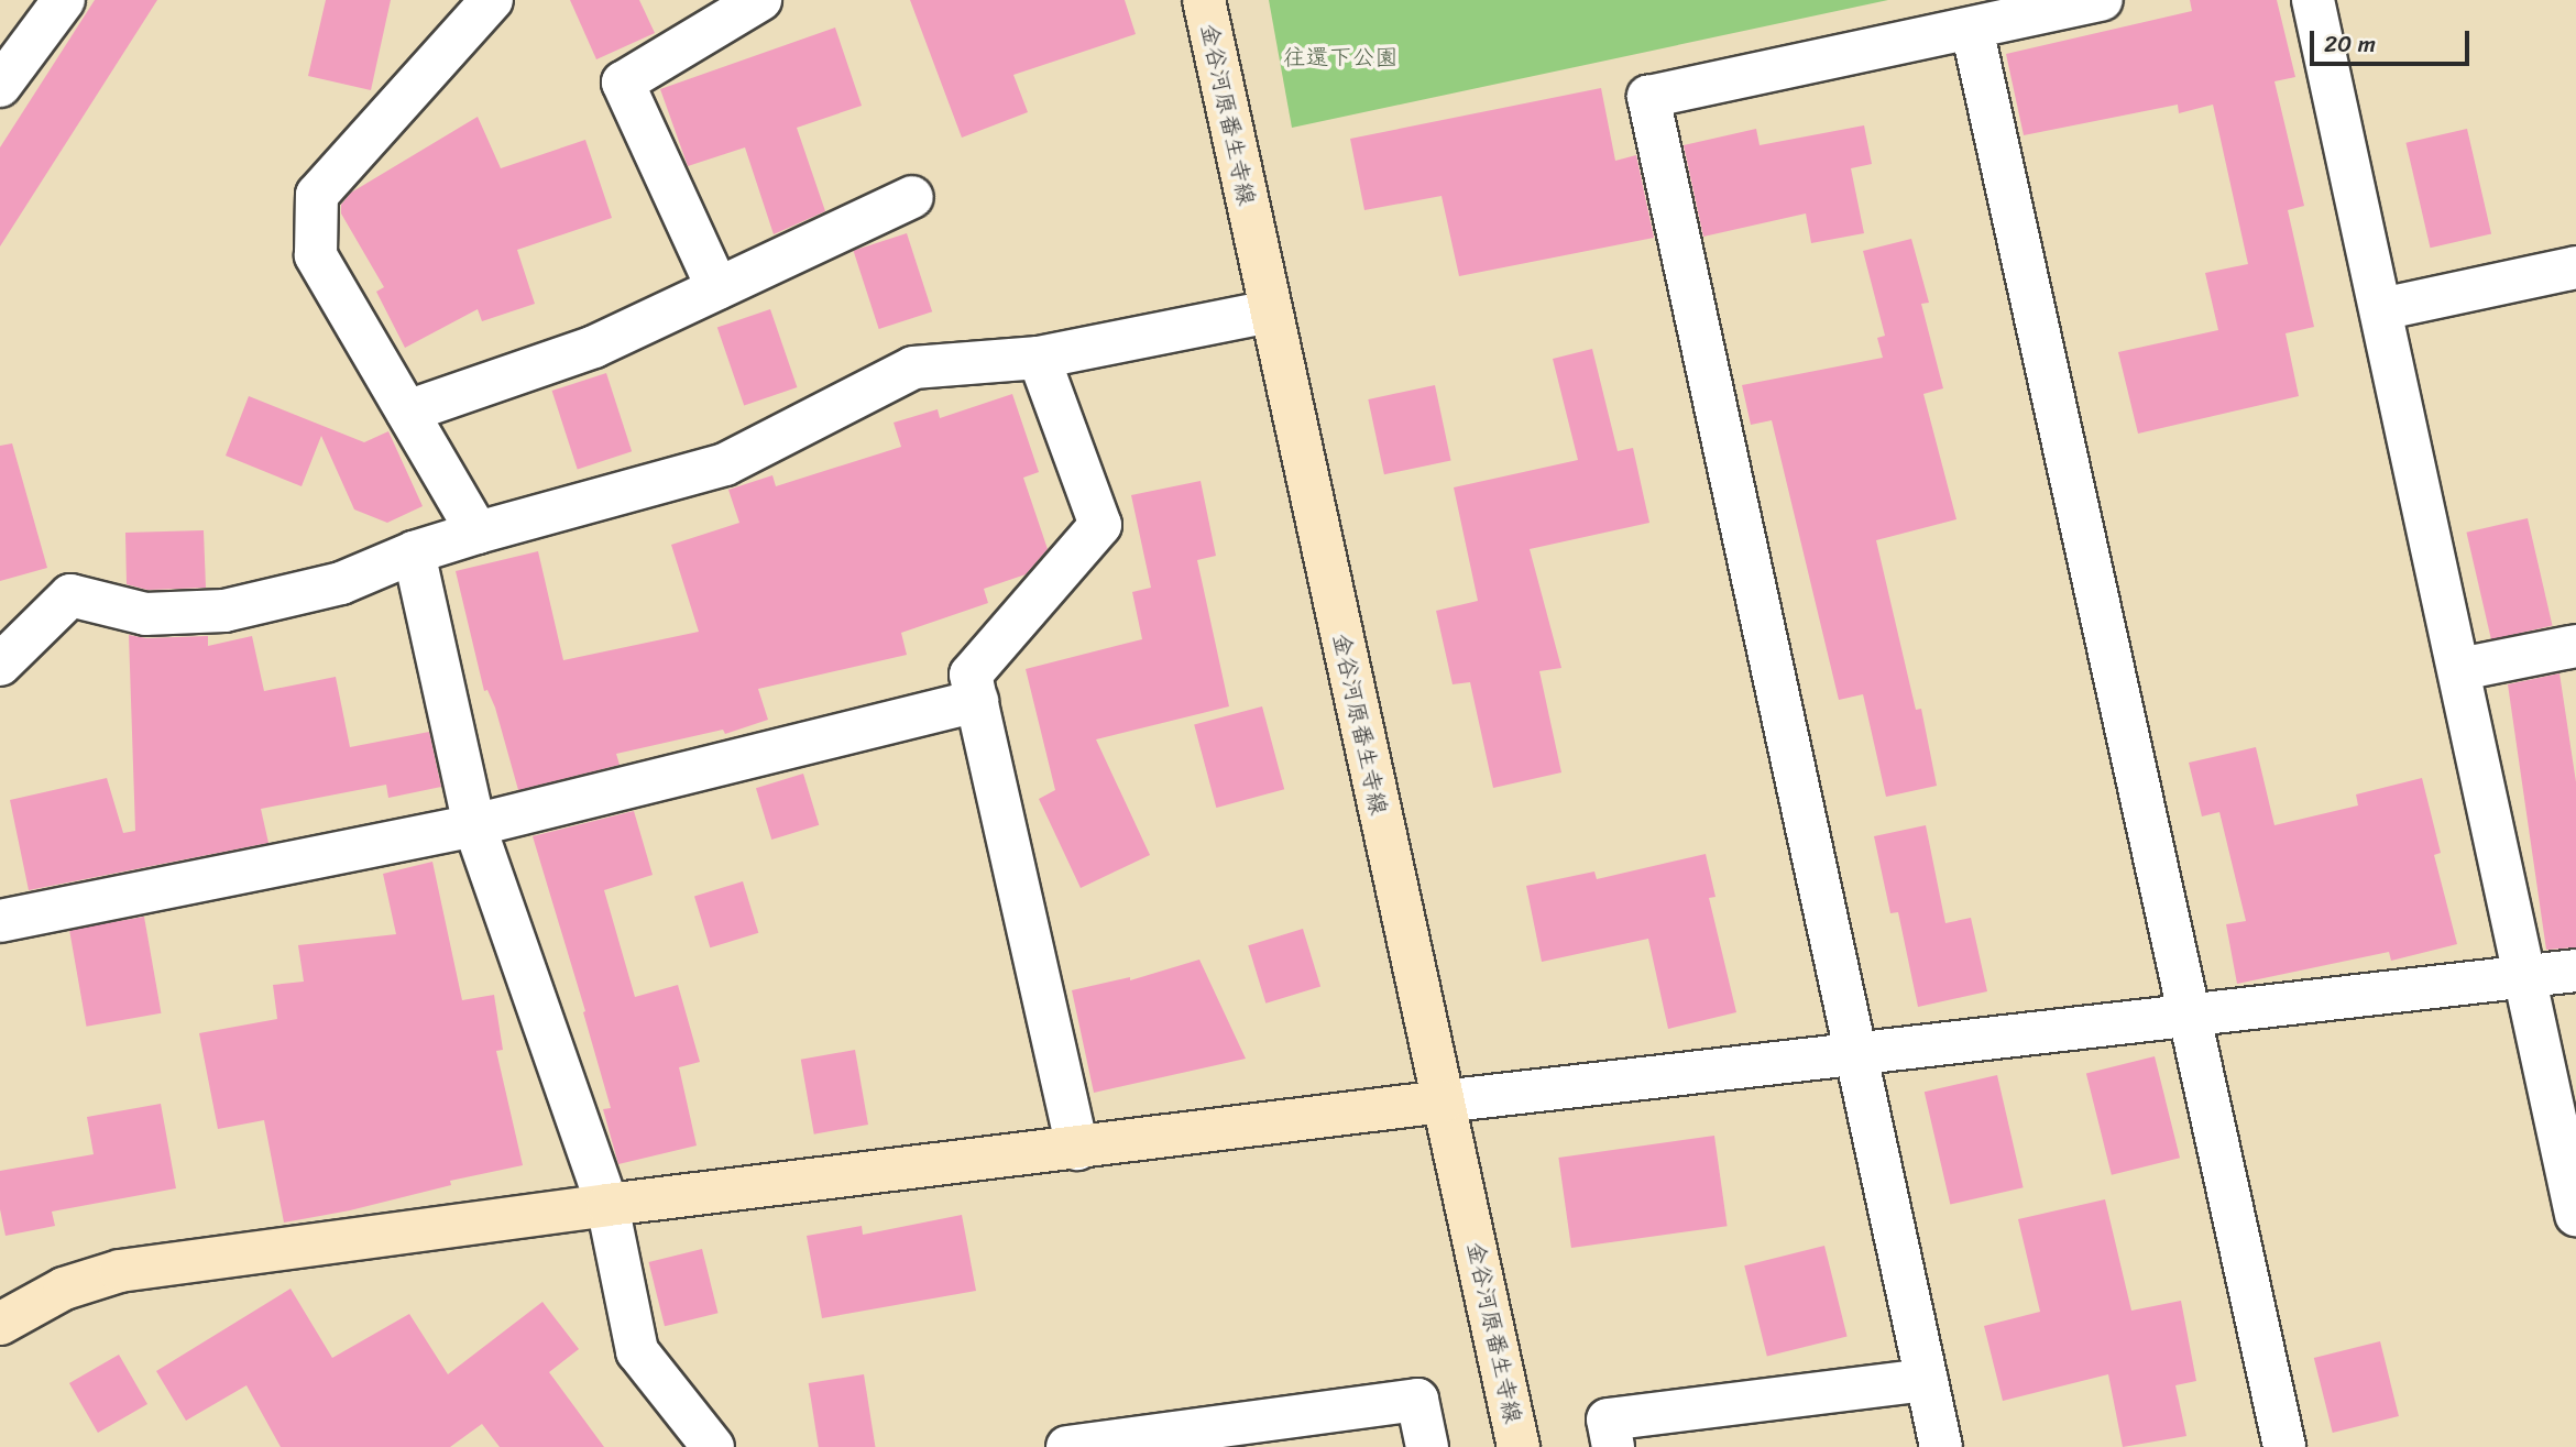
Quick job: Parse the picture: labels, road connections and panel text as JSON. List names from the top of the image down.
{
  "streets": {
    "street": ["金谷河原番生寺線"]
  },
  "parks": ["往還下公園"],
  "scale_bar": "20 m"
}
